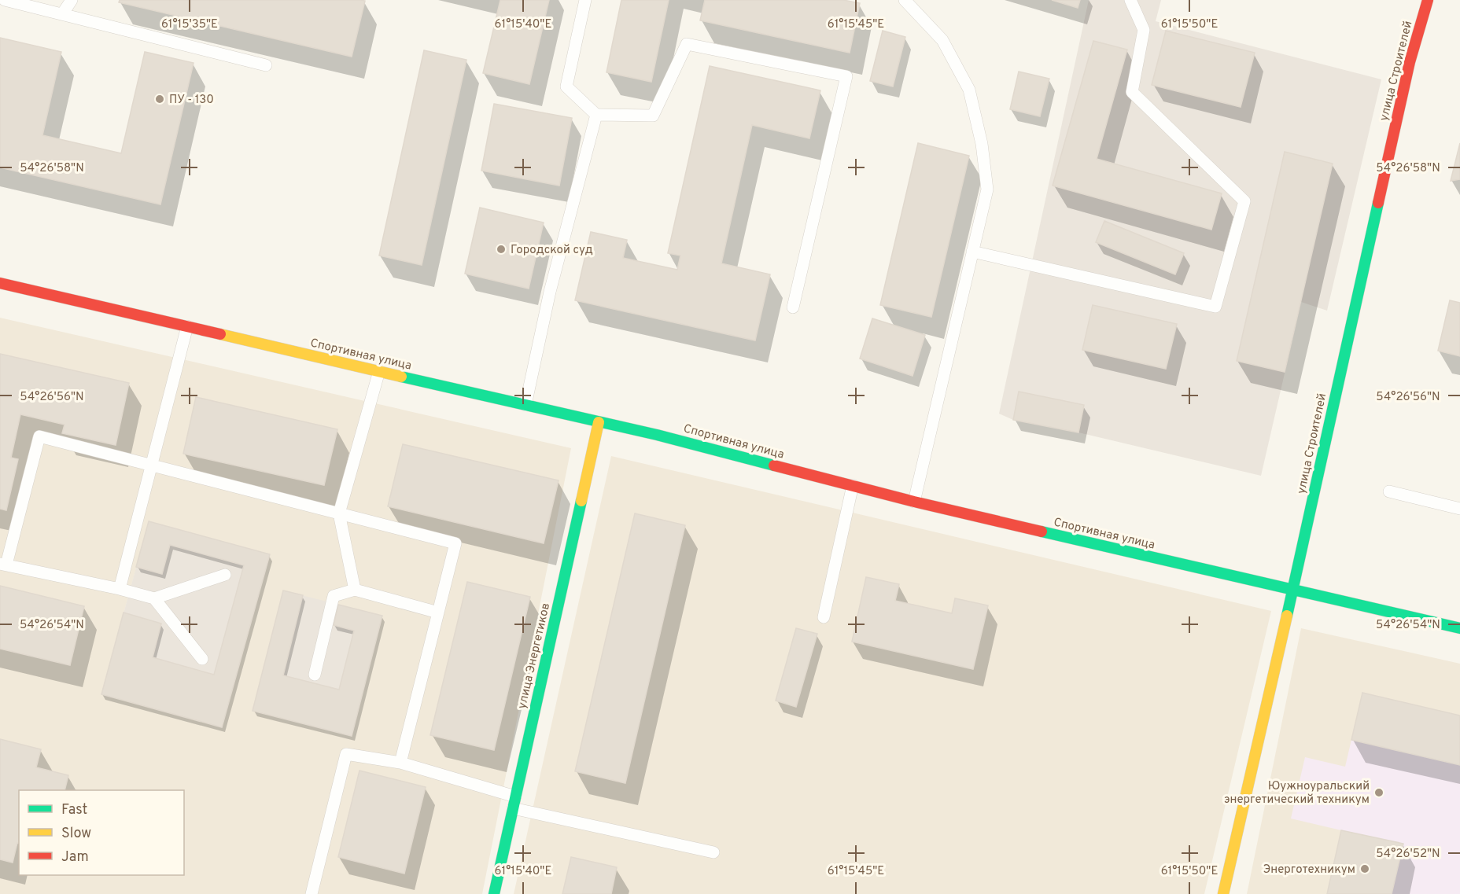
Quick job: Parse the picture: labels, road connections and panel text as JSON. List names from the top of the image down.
{
  "streets": {
    "street": ["улица Строителей", "Спортивная улица", "улица Энергетиков"]
  },
  "crossings": [
    ["улица Строителей", "Спортивная улица"],
    ["Спортивная улица", "улица Энергетиков"]
  ],
  "places": [
    "ПУ - 130",
    "Городской суд",
    "Юужноуральский энергетический техникум",
    "Энерготехникум"
  ],
  "legend": ["Fast", "Slow", "Jam"],
  "coordinates": [
    "61°15'35\"E",
    "61°15'40\"E",
    "61°15'45\"E",
    "61°15'50\"E",
    "54°26'58\"N",
    "54°26'56\"N",
    "54°26'54\"N",
    "54°26'52\"N"
  ]
}
